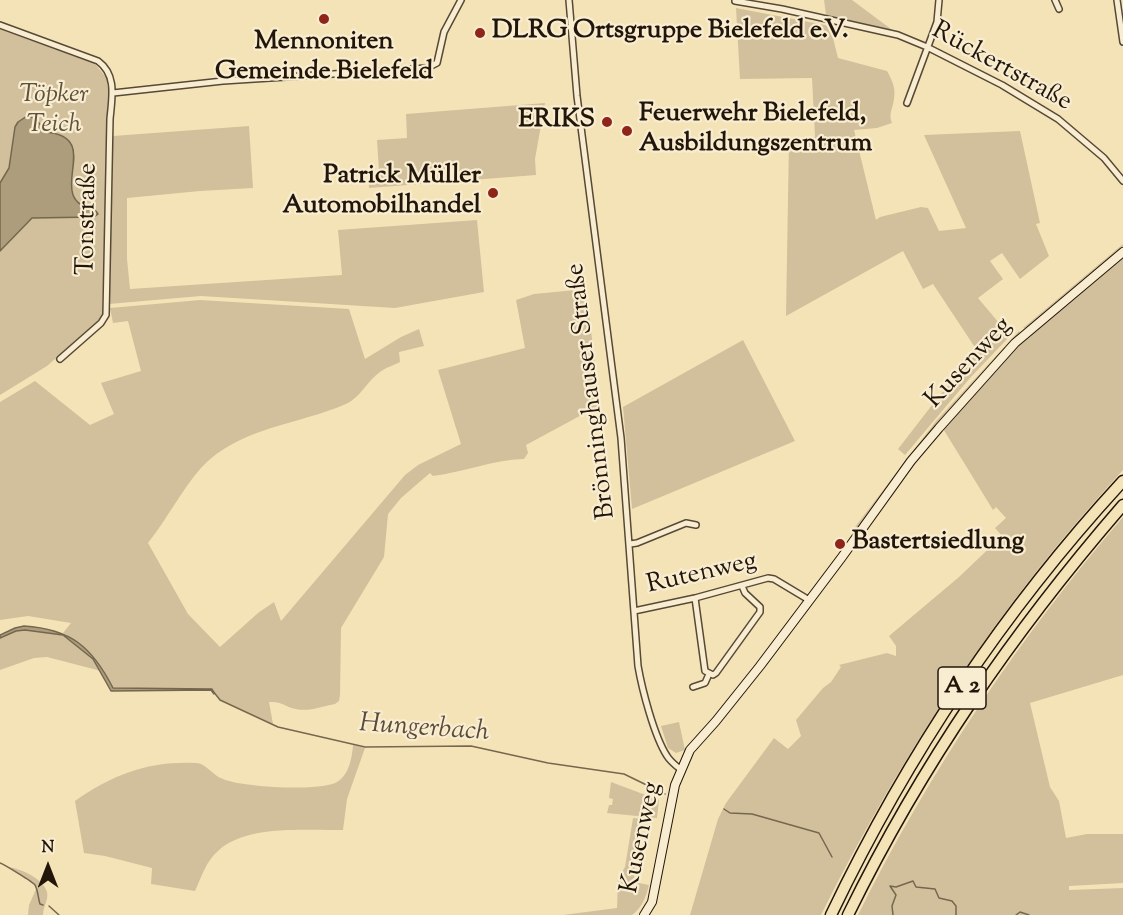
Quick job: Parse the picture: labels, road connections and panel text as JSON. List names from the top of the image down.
{
  "streets": {
    "highway": ["A 2"],
    "street": [
      "Rückertstraße",
      "Tonstraße",
      "Kusenweg",
      "Brönninghauser Straße",
      "Rutenweg"
    ]
  },
  "crossings": [
    ["Kusenweg", "Brönninghauser Straße"],
    ["Kusenweg", "Rutenweg"],
    ["Brönninghauser Straße", "Rutenweg"]
  ],
  "water": ["Hungerbach"],
  "parks": ["Töpker Teich"],
  "places": [
    "Mennoniten Gemeinde Bielefeld",
    "DLRG Ortsgruppe Bielefeld e.V.",
    "ERIKS",
    "Feuerwehr Bielefeld, Ausbildungszentrum",
    "Patrick Müller Automobilhandel",
    "Bastertsiedlung"
  ],
  "north": "top"
}
